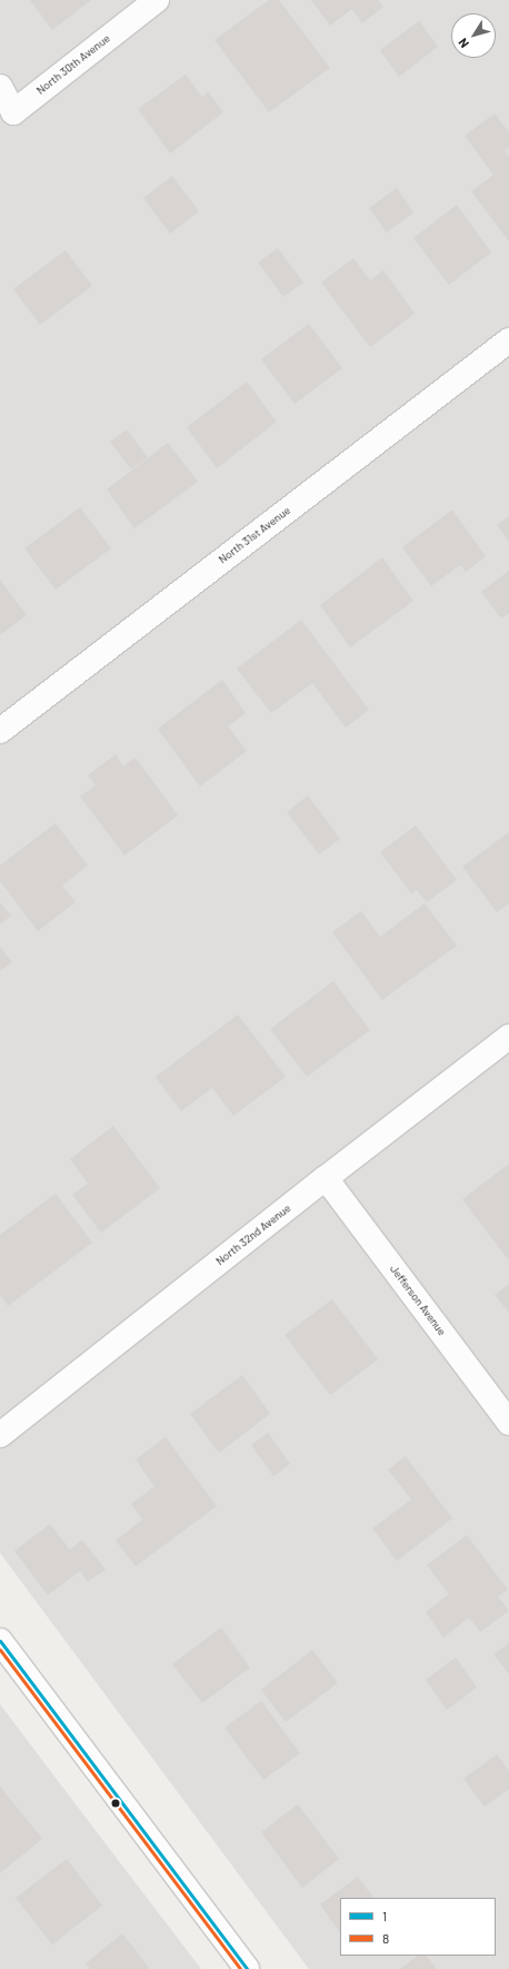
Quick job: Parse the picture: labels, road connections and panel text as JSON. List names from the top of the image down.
{
  "streets": {
    "street": [
      "North 30th Avenue",
      "North 31st Avenue",
      "North 32nd Avenue",
      "Jefferson Avenue"
    ]
  },
  "crossings": [
    ["North 32nd Avenue", "Jefferson Avenue"]
  ],
  "lines": ["transit line 1", "transit line 8"],
  "legend": ["1", "8"],
  "north": "bottom left"
}
